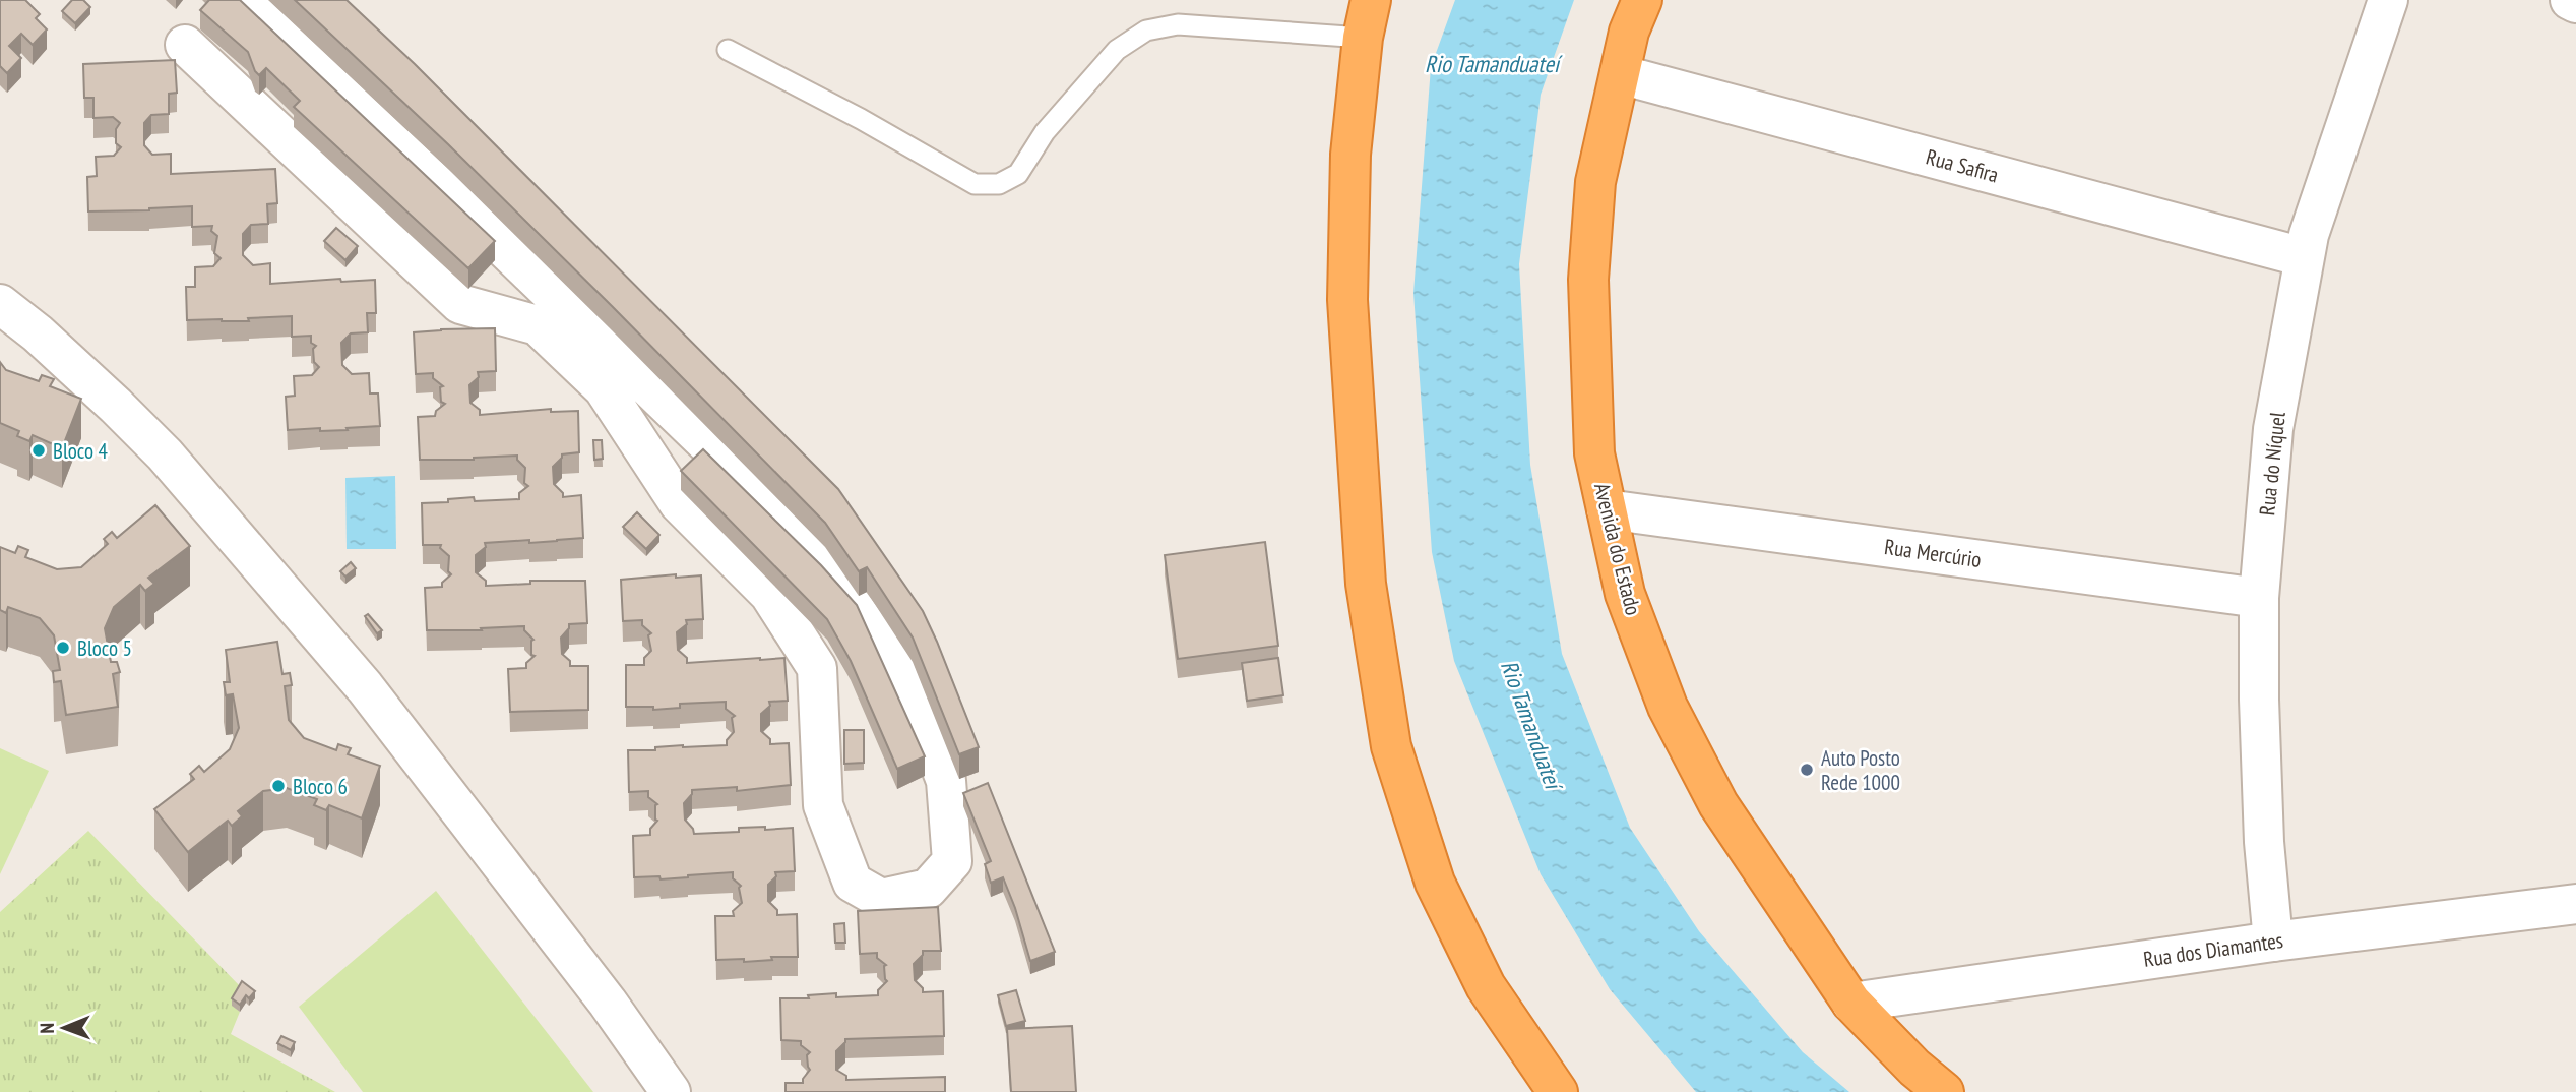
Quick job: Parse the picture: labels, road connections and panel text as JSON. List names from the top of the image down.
{
  "streets": {
    "highway": ["Avenida do Estado"],
    "street": [
      "Rua Safira",
      "Rua do Níquel",
      "Rua Mercúrio",
      "Rua dos Diamantes"
    ]
  },
  "crossings": [
    ["Rua Safira", "Rua do Níquel"],
    ["Rua Safira", "Avenida do Estado"],
    ["Rua do Níquel", "Rua Mercúrio"],
    ["Rua do Níquel", "Rua dos Diamantes"],
    ["Avenida do Estado", "Rua Mercúrio"],
    ["Avenida do Estado", "Rua dos Diamantes"]
  ],
  "water": ["Rio Tamanduateí"],
  "places": [
    "Bloco 4",
    "Bloco 5",
    "Auto Posto Rede 1000",
    "Bloco 6"
  ],
  "north": "left"
}
